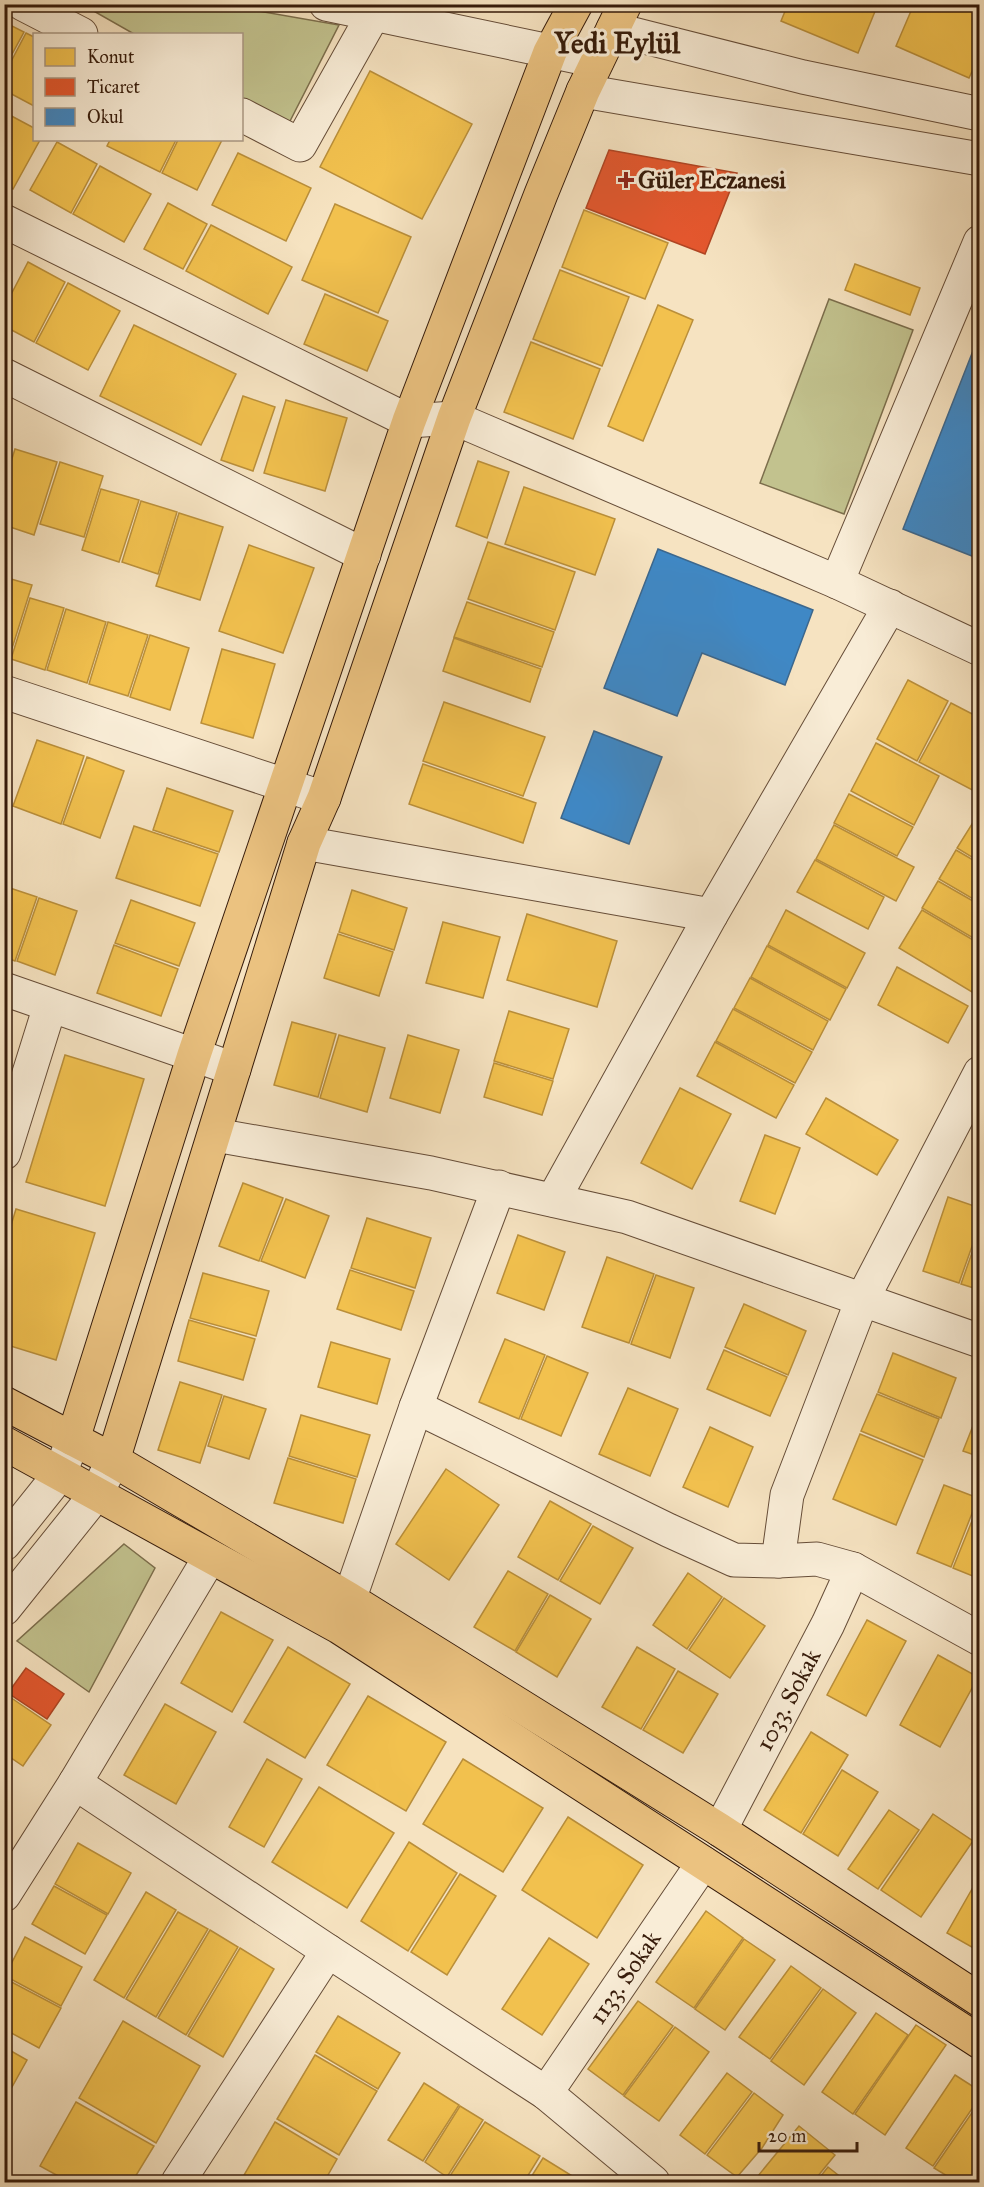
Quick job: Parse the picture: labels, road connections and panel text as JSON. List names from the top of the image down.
{
  "streets": {
    "street": ["1033. Sokak", "1133. Sokak"]
  },
  "districts": ["Yedi Eylül"],
  "places": {
    "health": ["Güler Eczanesi"]
  },
  "legend": ["Konut", "Ticaret", "Okul"],
  "scale_bar": "20 m"
}
